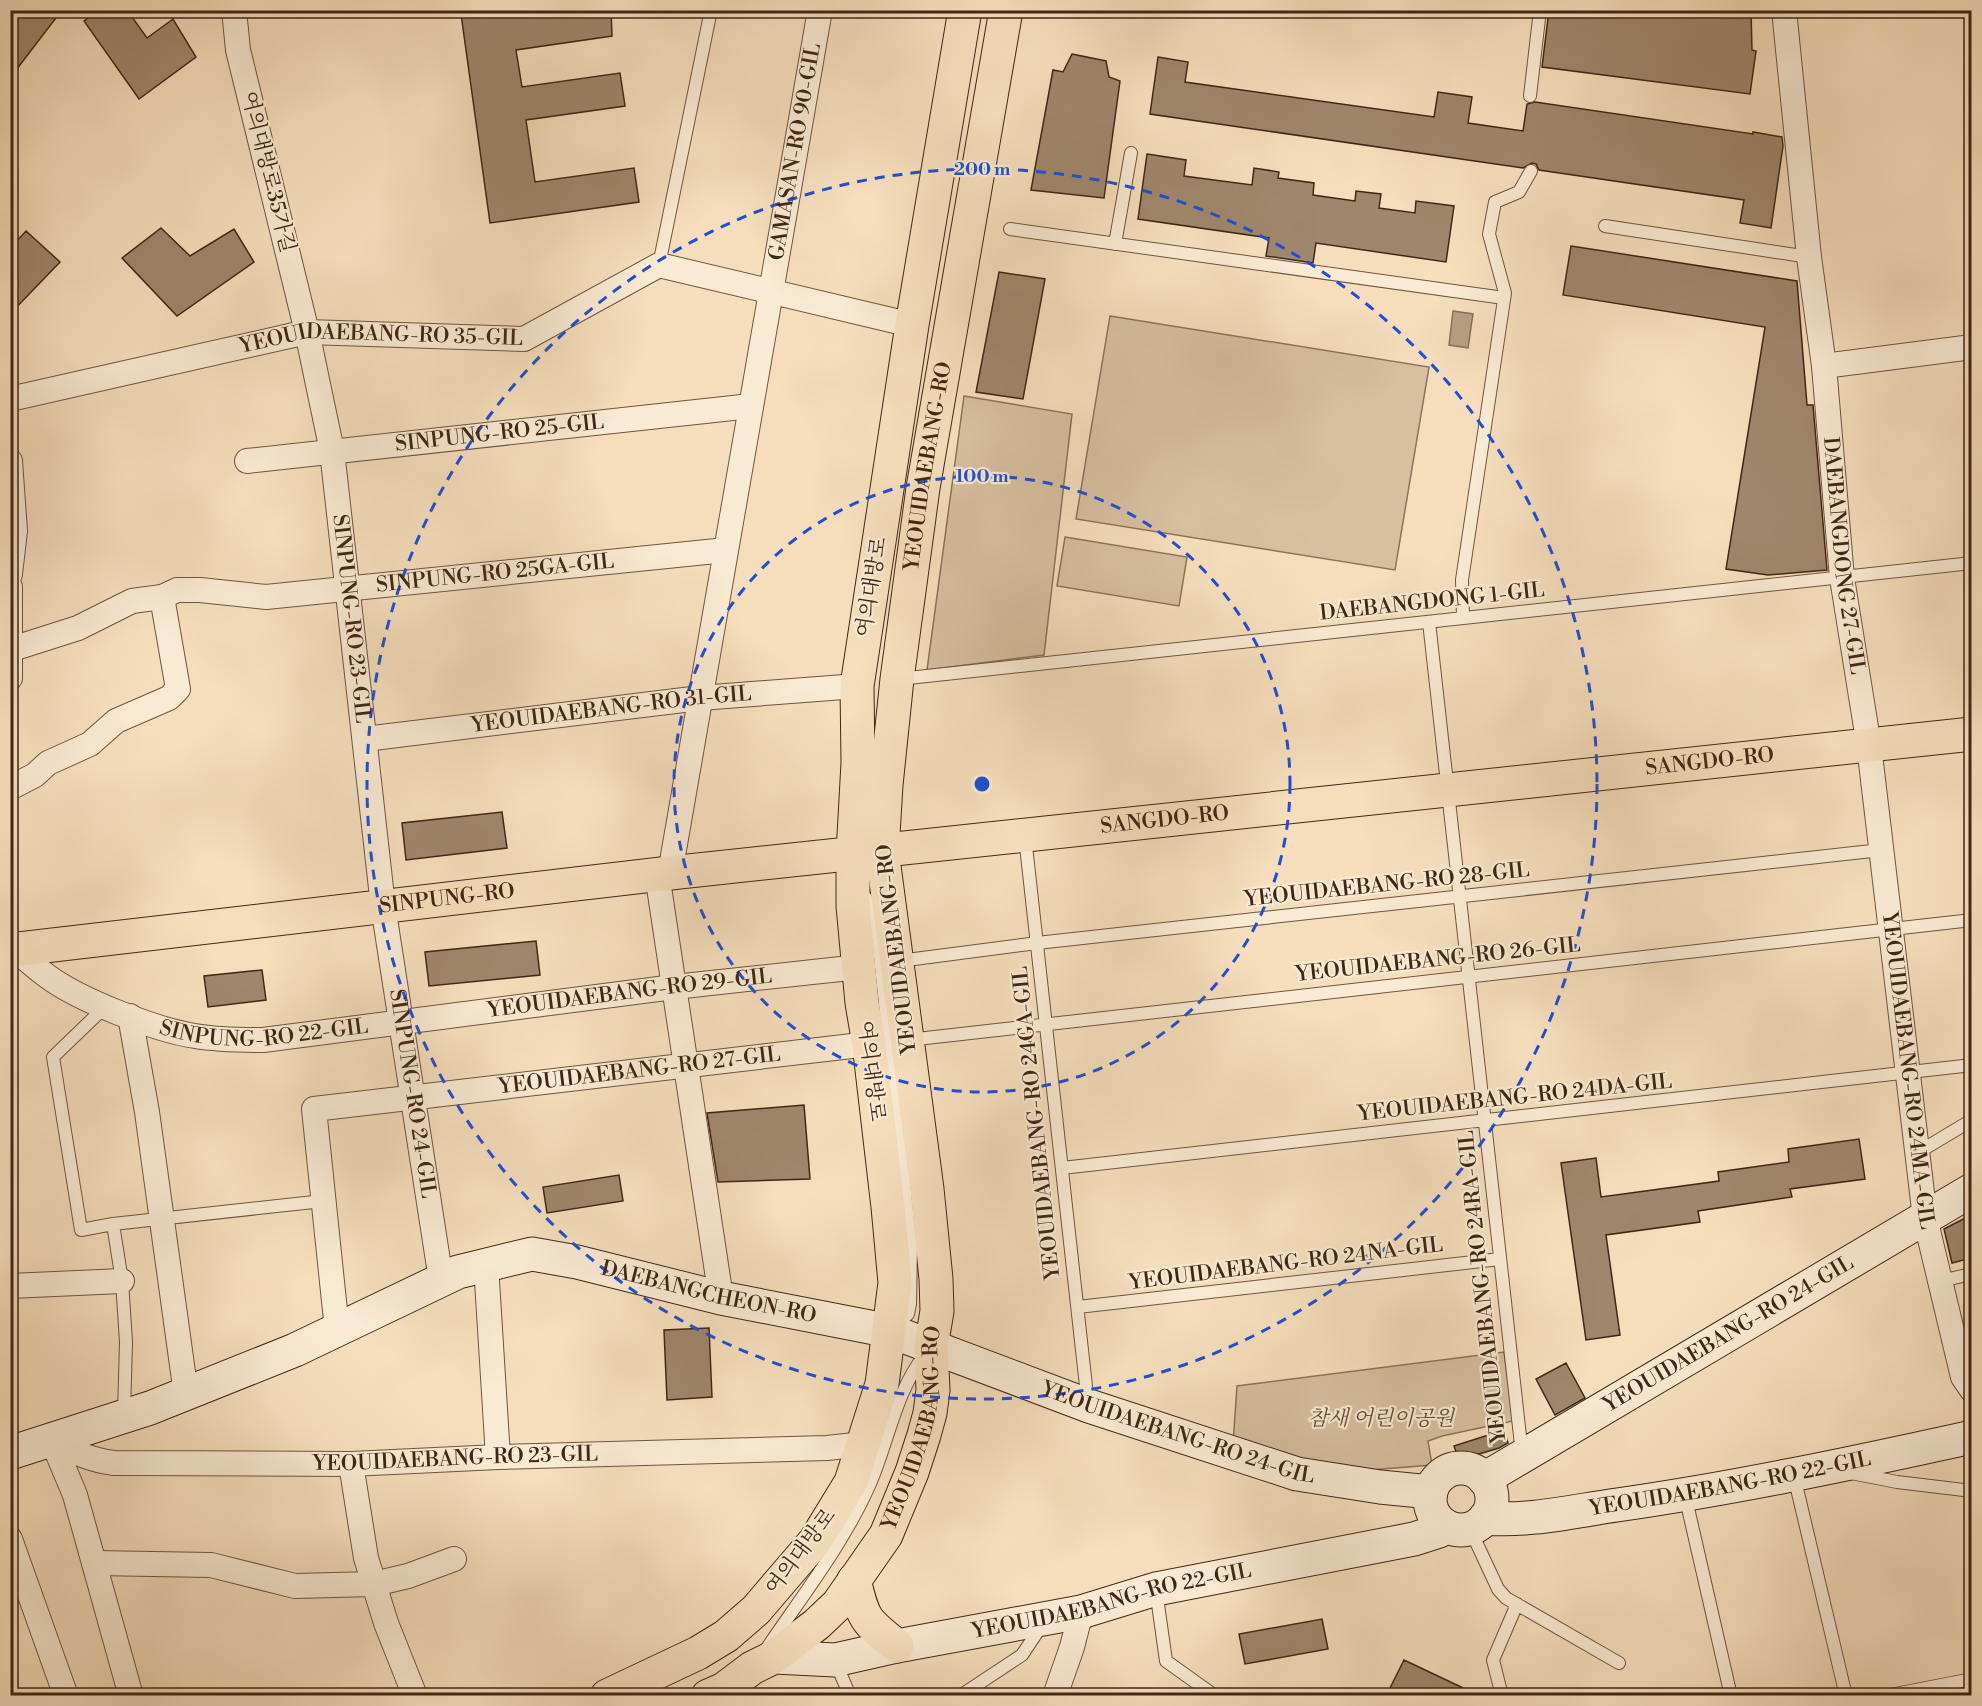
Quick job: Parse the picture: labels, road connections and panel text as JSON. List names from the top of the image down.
{
  "streets": {
    "main road": [
      "YEOUIDAEBANG-RO",
      "여의대방로",
      "SANGDO-RO",
      "SINPUNG-RO"
    ],
    "street": [
      "GAMASAN-RO 90-GIL",
      "여의대방로35가길",
      "YEOUIDAEBANG-RO 35-GIL",
      "SINPUNG-RO 25-GIL",
      "DAEBANGDONG 27-GIL",
      "SINPUNG-RO 25GA-GIL",
      "SINPUNG-RO 23-GIL",
      "YEOUIDAEBANG-RO 31-GIL",
      "YEOUIDAEBANG-RO 29-GIL",
      "SINPUNG-RO 22-GIL",
      "YEOUIDAEBANG-RO 24MA-GIL",
      "YEOUIDAEBANG-RO 27-GIL",
      "SINPUNG-RO 24-GIL",
      "DAEBANGCHEON-RO",
      "YEOUIDAEBANG-RO 24-GIL",
      "YEOUIDAEBANG-RO 23-GIL",
      "YEOUIDAEBANG-RO 22-GIL"
    ],
    "lane": [
      "DAEBANGDONG 1-GIL",
      "YEOUIDAEBANG-RO 28-GIL",
      "YEOUIDAEBANG-RO 26-GIL",
      "YEOUIDAEBANG-RO 24DA-GIL",
      "YEOUIDAEBANG-RO 24GA-GIL",
      "YEOUIDAEBANG-RO 24NA-GIL",
      "YEOUIDAEBANG-RO 24RA-GIL"
    ]
  },
  "crossings": [
    ["여의대방로35가길", "YEOUIDAEBANG-RO 35-GIL"],
    ["여의대방로35가길", "SINPUNG-RO 23-GIL"],
    ["YEOUIDAEBANG-RO 35-GIL", "SINPUNG-RO 23-GIL"],
    ["SINPUNG-RO 25-GIL", "SINPUNG-RO 23-GIL"],
    ["YEOUIDAEBANG-RO", "여의대방로"],
    ["YEOUIDAEBANG-RO", "DAEBANGDONG 1-GIL"],
    ["YEOUIDAEBANG-RO", "SANGDO-RO"],
    ["YEOUIDAEBANG-RO", "YEOUIDAEBANG-RO 28-GIL"],
    ["YEOUIDAEBANG-RO", "SINPUNG-RO"],
    ["YEOUIDAEBANG-RO", "YEOUIDAEBANG-RO 26-GIL"],
    ["YEOUIDAEBANG-RO", "DAEBANGCHEON-RO"],
    ["YEOUIDAEBANG-RO", "YEOUIDAEBANG-RO 24-GIL"],
    ["YEOUIDAEBANG-RO", "YEOUIDAEBANG-RO 22-GIL"],
    ["DAEBANGDONG 27-GIL", "DAEBANGDONG 1-GIL"],
    ["DAEBANGDONG 27-GIL", "SANGDO-RO"],
    ["DAEBANGDONG 27-GIL", "YEOUIDAEBANG-RO 24MA-GIL"],
    ["SINPUNG-RO 25GA-GIL", "SINPUNG-RO 23-GIL"],
    ["여의대방로", "YEOUIDAEBANG-RO 31-GIL"],
    ["여의대방로", "SANGDO-RO"],
    ["여의대방로", "SINPUNG-RO"],
    ["여의대방로", "YEOUIDAEBANG-RO 29-GIL"],
    ["여의대방로", "YEOUIDAEBANG-RO 27-GIL"],
    ["여의대방로", "DAEBANGCHEON-RO"],
    ["여의대방로", "YEOUIDAEBANG-RO 23-GIL"],
    ["SINPUNG-RO 23-GIL", "YEOUIDAEBANG-RO 31-GIL"],
    ["SINPUNG-RO 23-GIL", "SINPUNG-RO"],
    ["SINPUNG-RO 23-GIL", "SINPUNG-RO 24-GIL"],
    ["SANGDO-RO", "SINPUNG-RO"],
    ["SANGDO-RO", "YEOUIDAEBANG-RO 24MA-GIL"],
    ["SANGDO-RO", "YEOUIDAEBANG-RO 24GA-GIL"],
    ["SANGDO-RO", "YEOUIDAEBANG-RO 24RA-GIL"],
    ["YEOUIDAEBANG-RO 28-GIL", "YEOUIDAEBANG-RO 24MA-GIL"],
    ["YEOUIDAEBANG-RO 28-GIL", "YEOUIDAEBANG-RO 24GA-GIL"],
    ["YEOUIDAEBANG-RO 28-GIL", "YEOUIDAEBANG-RO 24RA-GIL"],
    ["SINPUNG-RO", "SINPUNG-RO 22-GIL"],
    ["SINPUNG-RO", "SINPUNG-RO 24-GIL"],
    ["YEOUIDAEBANG-RO 26-GIL", "YEOUIDAEBANG-RO 24MA-GIL"],
    ["YEOUIDAEBANG-RO 26-GIL", "YEOUIDAEBANG-RO 24GA-GIL"],
    ["YEOUIDAEBANG-RO 26-GIL", "YEOUIDAEBANG-RO 24RA-GIL"],
    ["YEOUIDAEBANG-RO 29-GIL", "SINPUNG-RO 22-GIL"],
    ["YEOUIDAEBANG-RO 29-GIL", "SINPUNG-RO 24-GIL"],
    ["SINPUNG-RO 22-GIL", "SINPUNG-RO 24-GIL"],
    ["YEOUIDAEBANG-RO 24MA-GIL", "YEOUIDAEBANG-RO 24DA-GIL"],
    ["YEOUIDAEBANG-RO 24MA-GIL", "YEOUIDAEBANG-RO 24-GIL"],
    ["YEOUIDAEBANG-RO 27-GIL", "SINPUNG-RO 24-GIL"],
    ["SINPUNG-RO 24-GIL", "DAEBANGCHEON-RO"],
    ["YEOUIDAEBANG-RO 24DA-GIL", "YEOUIDAEBANG-RO 24GA-GIL"],
    ["YEOUIDAEBANG-RO 24DA-GIL", "YEOUIDAEBANG-RO 24RA-GIL"],
    ["YEOUIDAEBANG-RO 24GA-GIL", "YEOUIDAEBANG-RO 24NA-GIL"],
    ["YEOUIDAEBANG-RO 24GA-GIL", "YEOUIDAEBANG-RO 24-GIL"],
    ["YEOUIDAEBANG-RO 24NA-GIL", "YEOUIDAEBANG-RO 24RA-GIL"],
    ["YEOUIDAEBANG-RO 24RA-GIL", "YEOUIDAEBANG-RO 24-GIL"],
    ["DAEBANGCHEON-RO", "YEOUIDAEBANG-RO 24-GIL"],
    ["DAEBANGCHEON-RO", "YEOUIDAEBANG-RO 23-GIL"],
    ["YEOUIDAEBANG-RO 24-GIL", "YEOUIDAEBANG-RO 22-GIL"]
  ],
  "parks": ["참새 어린이공원"],
  "rings": ["200 m", "100 m"]
}
